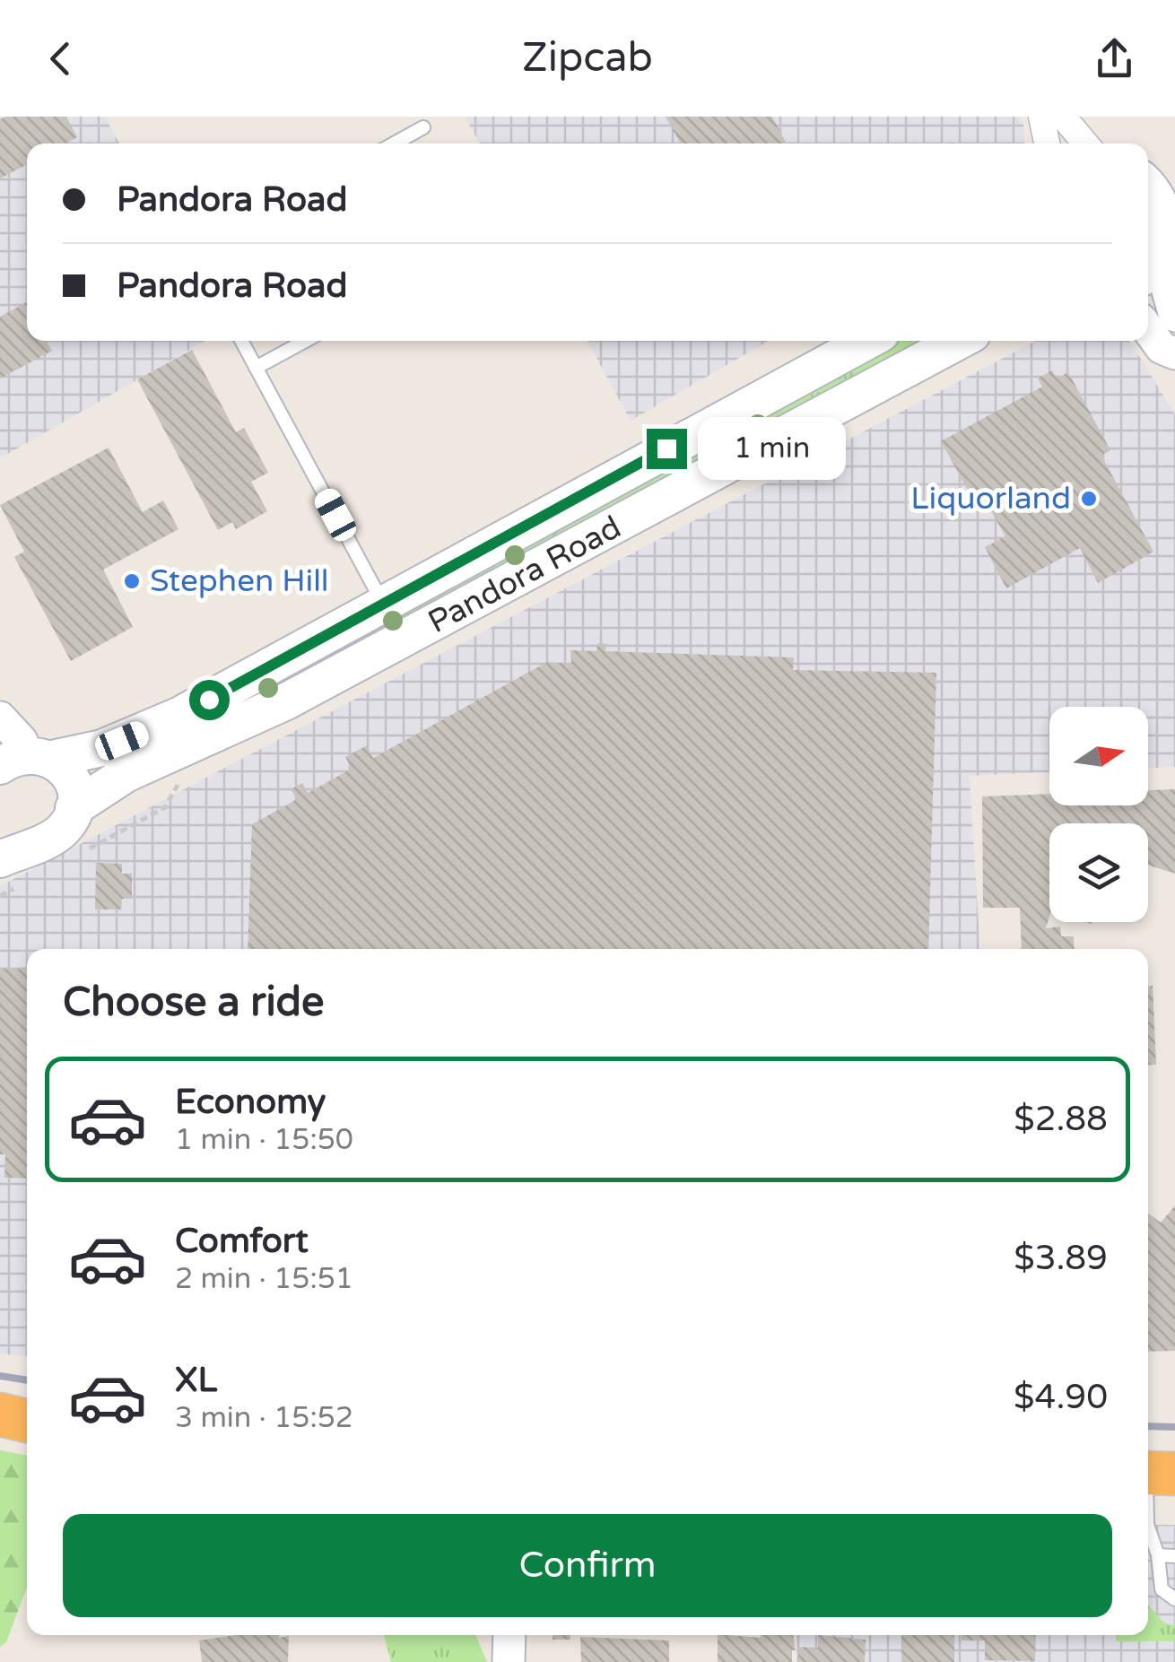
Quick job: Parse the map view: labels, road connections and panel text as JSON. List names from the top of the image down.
{
  "streets": {
    "main road": ["Pandora Road"]
  },
  "places": ["Liquorland", "Stephen Hill"],
  "north": "right",
  "page": {
    "header": "Zipcab",
    "banner": ["Pandora Road", "Pandora Road"],
    "bubble": "1 min",
    "heading": "Choose a ride",
    "list": [
      {
        "name": "Economy",
        "note": "1 min · 15:50",
        "value": "$2.88"
      },
      {
        "name": "Comfort",
        "note": "2 min · 15:51",
        "value": "$3.89"
      },
      {
        "name": "XL",
        "note": "3 min · 15:52",
        "value": "$4.90"
      }
    ],
    "buttons": "Confirm"
  }
}
